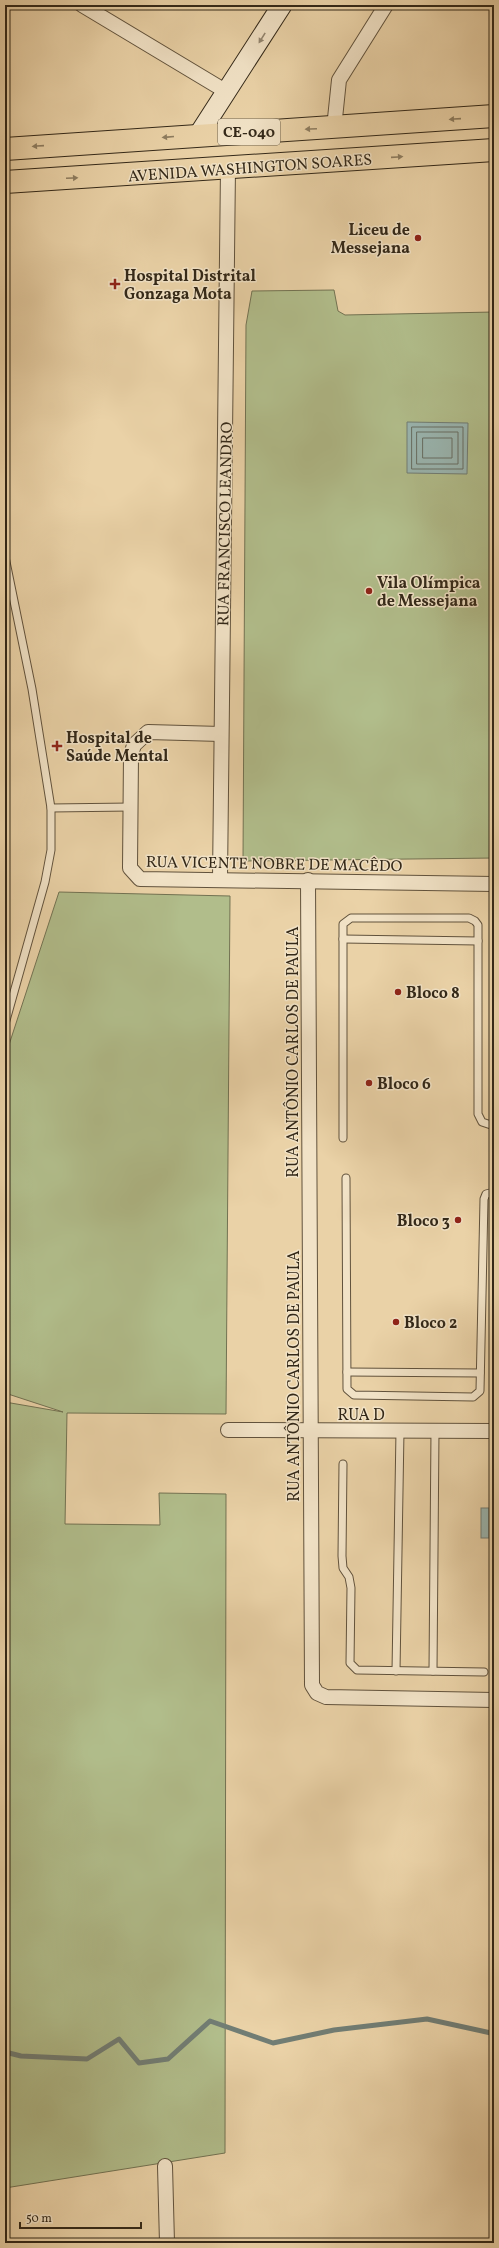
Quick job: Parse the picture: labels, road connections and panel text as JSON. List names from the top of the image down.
{
  "streets": {
    "highway": ["CE-040", "AVENIDA WASHINGTON SOARES"],
    "street": [
      "RUA FRANCISCO LEANDRO",
      "RUA VICENTE NOBRE DE MACÊDO",
      "RUA ANTÔNIO CARLOS DE PAULA",
      "RUA D"
    ]
  },
  "crossings": [
    ["AVENIDA WASHINGTON SOARES", "RUA FRANCISCO LEANDRO"],
    ["RUA FRANCISCO LEANDRO", "RUA VICENTE NOBRE DE MACÊDO"],
    ["RUA VICENTE NOBRE DE MACÊDO", "RUA ANTÔNIO CARLOS DE PAULA"],
    ["RUA ANTÔNIO CARLOS DE PAULA", "RUA D"]
  ],
  "places": {
    "other": [
      "Liceu de Messejana",
      "Vila Olímpica de Messejana",
      "Bloco 8",
      "Bloco 6",
      "Bloco 3",
      "Bloco 2"
    ],
    "health": ["Hospital Distrital Gonzaga Mota", "Hospital de Saúde Mental"]
  },
  "scale_bar": "50 m"
}
